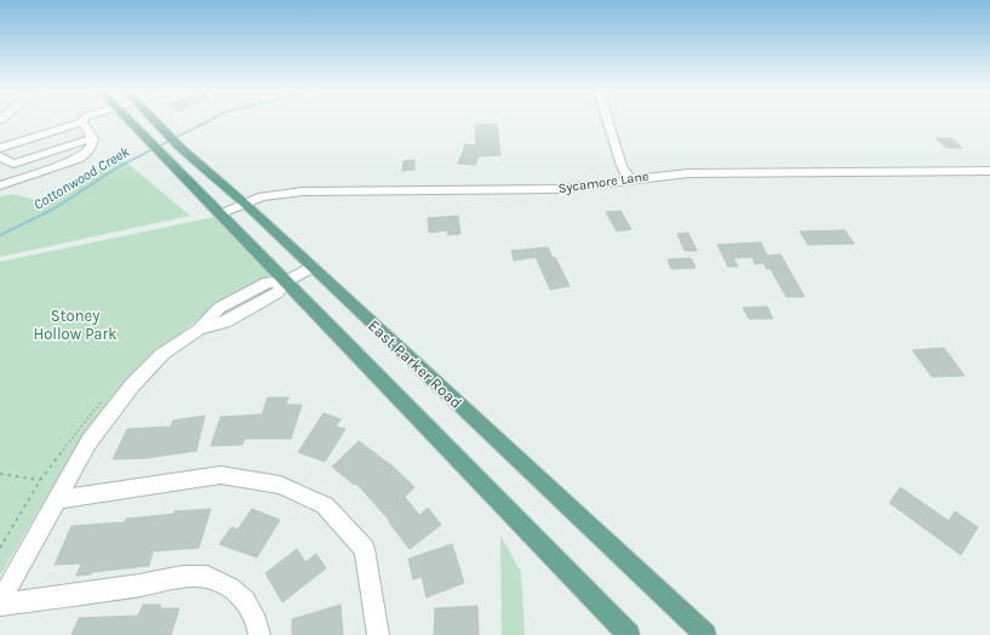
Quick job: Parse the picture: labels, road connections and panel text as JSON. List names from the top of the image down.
{
  "streets": {
    "main road": ["East Parker Road"],
    "street": ["Sycamore Lane"]
  },
  "crossings": [
    ["Sycamore Lane", "East Parker Road"]
  ],
  "water": ["Cottonwood Creek"],
  "parks": ["Stoney Hollow Park"]
}
